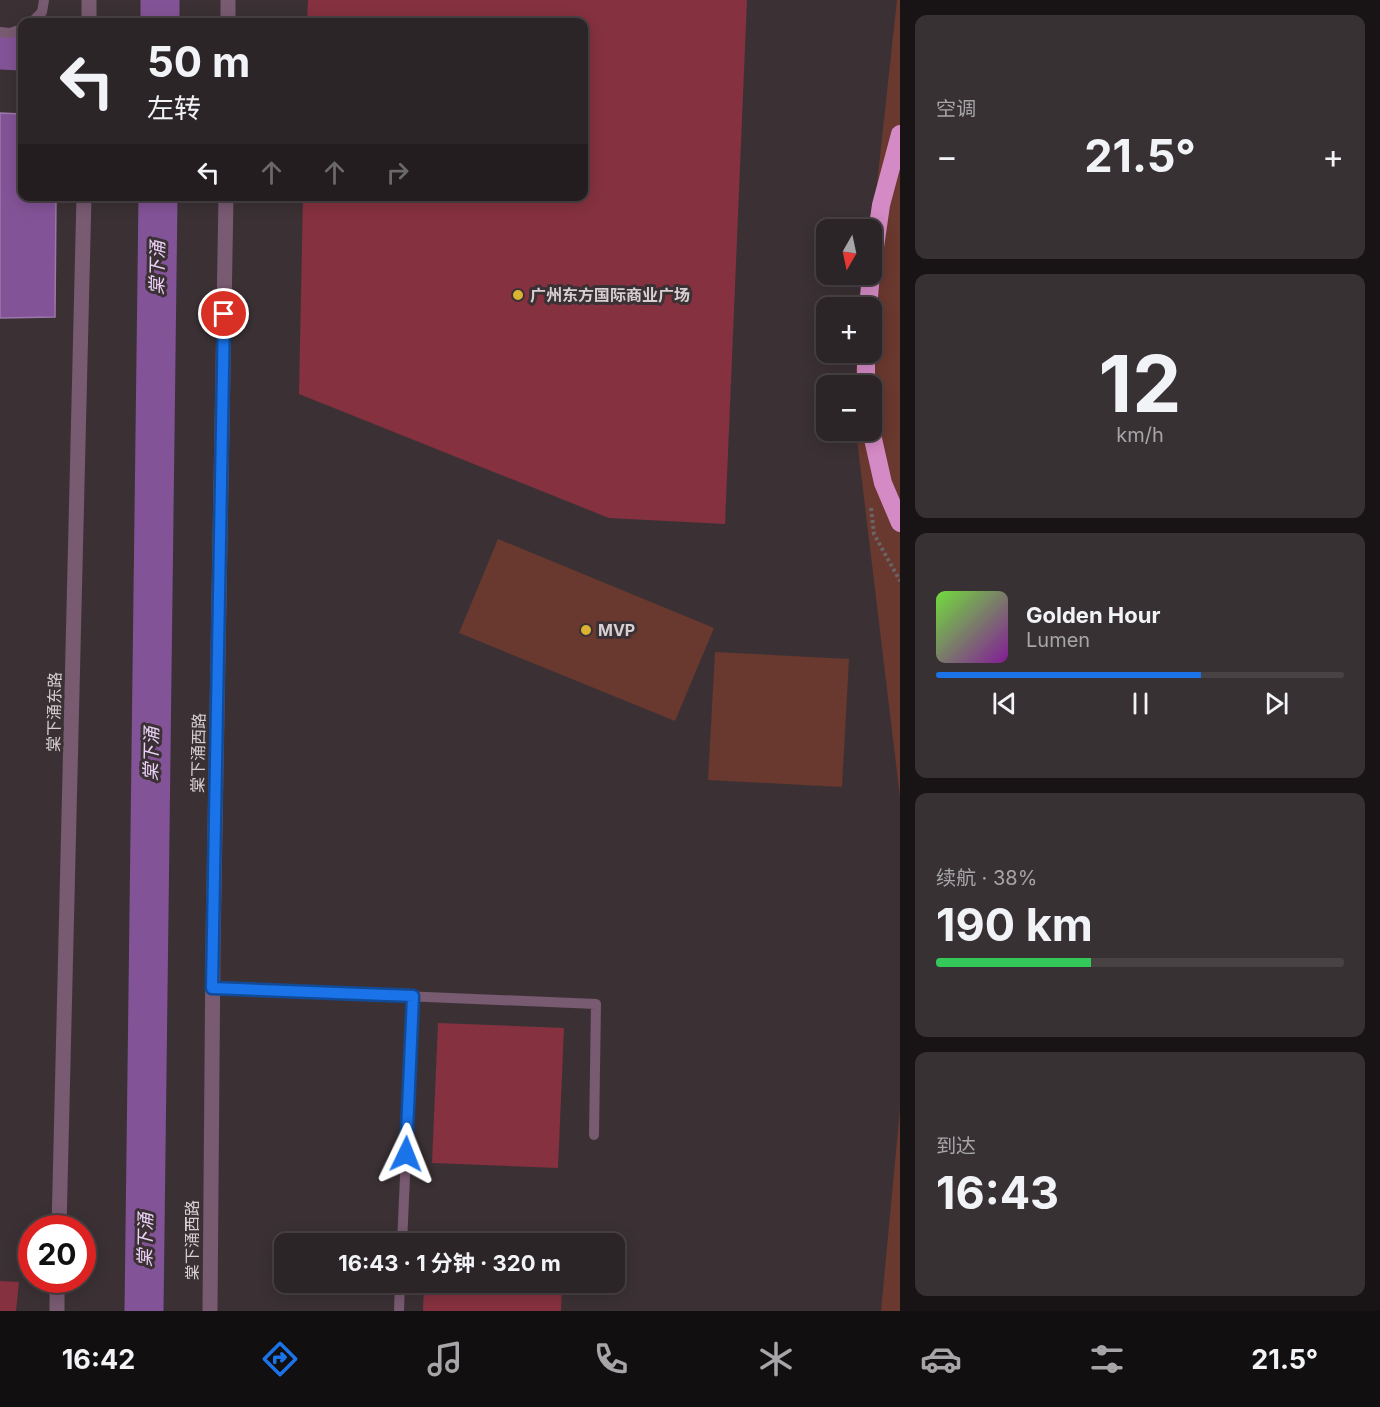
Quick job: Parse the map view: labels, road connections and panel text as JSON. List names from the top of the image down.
{
  "streets": {
    "street": ["棠下涌东路", "棠下涌西路"]
  },
  "water": ["棠下涌"],
  "places": ["广州东方国际商业广场", "MVP"],
  "north": "bottom",
  "page": {
    "tile": [
      "空调",
      ["12", "km/h"],
      ["续航 · 38%", "190 km"],
      ["到达", "16:43"]
    ],
    "turn": ["50 m", "左转"],
    "heat": ["−", "21.5°", "+"],
    "map_buttons": ["+", "−"],
    "song": ["Golden Hour", "Lumen"],
    "limit": "20",
    "trip": "16:43 · 1 分钟 · 320 m",
    "tabs": ["16:42", "21.5°"]
  }
}
